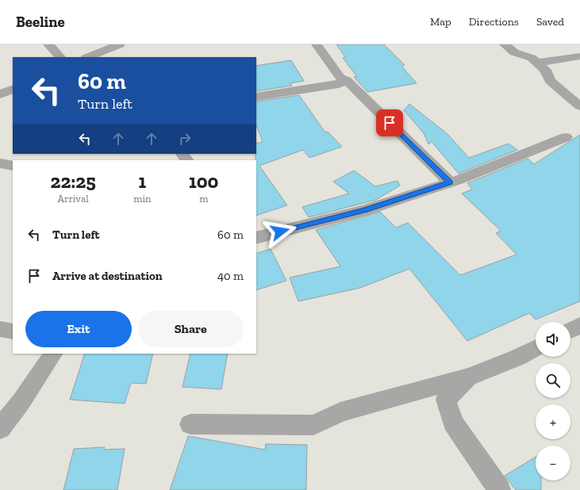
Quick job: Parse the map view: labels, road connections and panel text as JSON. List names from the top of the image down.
{
  "page": {
    "header": "Beeline",
    "nav": ["Map", "Directions", "Saved"],
    "turn": ["60 m", "Turn left"],
    "eta": [
      "22:25",
      "Arrival",
      "1",
      "min",
      "100",
      "m"
    ],
    "list": [
      {
        "name": "Turn left",
        "value": "60 m"
      },
      {
        "name": "Arrive at destination",
        "value": "40 m"
      }
    ],
    "buttons": ["Exit", "Share"],
    "map_buttons": ["+", "−"]
  }
}
